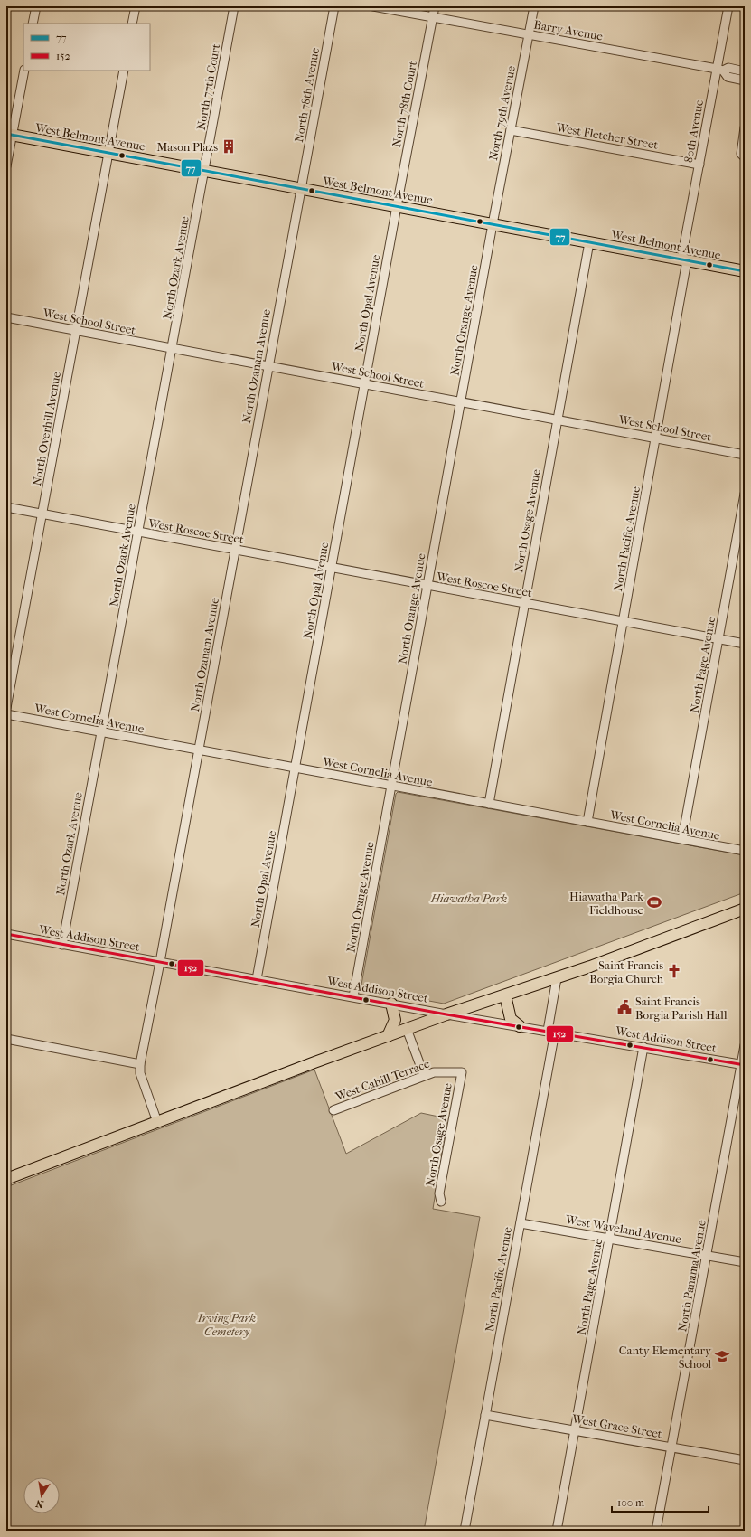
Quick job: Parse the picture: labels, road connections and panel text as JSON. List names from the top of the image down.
{
  "streets": {
    "main road": ["West Belmont Avenue"],
    "street": [
      "Barry Avenue",
      "North 77th Court",
      "North 78th Avenue",
      "North 78th Court",
      "North 79th Avenue",
      "80th Avenue",
      "West Fletcher Street",
      "North Ozark Avenue",
      "North Opal Avenue",
      "North Orange Avenue",
      "West School Street",
      "North Ozanam Avenue",
      "North Overhill Avenue",
      "North Osage Avenue",
      "West Roscoe Street",
      "North Pacific Avenue",
      "North Page Avenue",
      "West Cornelia Avenue",
      "West Addison Street",
      "West Cahill Terrace",
      "West Waveland Avenue",
      "North Panama Avenue",
      "West Grace Street"
    ]
  },
  "crossings": [
    ["Barry Avenue", "North 78th Court"],
    ["Barry Avenue", "North 79th Avenue"],
    ["Barry Avenue", "80th Avenue"],
    ["North 77th Court", "West Belmont Avenue"],
    ["North 77th Court", "North Ozark Avenue"],
    ["North 78th Avenue", "West Belmont Avenue"],
    ["North 78th Avenue", "North Ozanam Avenue"],
    ["North 78th Court", "West Belmont Avenue"],
    ["North 78th Court", "North Opal Avenue"],
    ["North 79th Avenue", "West Fletcher Street"],
    ["North 79th Avenue", "West Belmont Avenue"],
    ["North 79th Avenue", "North Orange Avenue"],
    ["80th Avenue", "West Fletcher Street"],
    ["80th Avenue", "West Belmont Avenue"],
    ["80th Avenue", "North Pacific Avenue"],
    ["West Belmont Avenue", "North Ozark Avenue"],
    ["West Belmont Avenue", "North Opal Avenue"],
    ["West Belmont Avenue", "North Orange Avenue"],
    ["West Belmont Avenue", "North Ozanam Avenue"],
    ["West Belmont Avenue", "North Overhill Avenue"],
    ["West Belmont Avenue", "North Osage Avenue"],
    ["West Belmont Avenue", "North Pacific Avenue"],
    ["North Ozark Avenue", "West School Street"],
    ["North Ozark Avenue", "West Roscoe Street"],
    ["North Ozark Avenue", "West Cornelia Avenue"],
    ["North Ozark Avenue", "West Addison Street"],
    ["North Opal Avenue", "West School Street"],
    ["North Opal Avenue", "West Roscoe Street"],
    ["North Opal Avenue", "West Cornelia Avenue"],
    ["North Opal Avenue", "West Addison Street"],
    ["North Orange Avenue", "West School Street"],
    ["North Orange Avenue", "West Roscoe Street"],
    ["North Orange Avenue", "West Cornelia Avenue"],
    ["North Orange Avenue", "West Addison Street"],
    ["West School Street", "North Ozanam Avenue"],
    ["West School Street", "North Overhill Avenue"],
    ["West School Street", "North Osage Avenue"],
    ["West School Street", "North Pacific Avenue"],
    ["North Ozanam Avenue", "West Roscoe Street"],
    ["North Ozanam Avenue", "West Cornelia Avenue"],
    ["North Ozanam Avenue", "West Addison Street"],
    ["North Overhill Avenue", "West Roscoe Street"],
    ["North Osage Avenue", "West Roscoe Street"],
    ["North Osage Avenue", "West Cornelia Avenue"],
    ["North Osage Avenue", "West Cahill Terrace"],
    ["West Roscoe Street", "North Pacific Avenue"],
    ["West Roscoe Street", "North Page Avenue"],
    ["North Pacific Avenue", "West Cornelia Avenue"],
    ["North Pacific Avenue", "West Addison Street"],
    ["North Pacific Avenue", "West Waveland Avenue"],
    ["North Pacific Avenue", "West Grace Street"],
    ["North Page Avenue", "West Cornelia Avenue"],
    ["North Page Avenue", "West Addison Street"],
    ["North Page Avenue", "West Waveland Avenue"],
    ["North Page Avenue", "West Grace Street"],
    ["West Addison Street", "North Panama Avenue"],
    ["West Waveland Avenue", "North Panama Avenue"],
    ["North Panama Avenue", "West Grace Street"]
  ],
  "parks": ["Hiawatha Park", "Irving Park Cemetery"],
  "places": {
    "building": ["Mason Plazs"],
    "sports": ["Hiawatha Park Fieldhouse"],
    "church": ["Saint Francis Borgia Church"],
    "public building": ["Saint Francis Borgia Parish Hall"],
    "school or university": ["Canty Elementary School"]
  },
  "lines": ["transit line 77", "transit line 152"],
  "legend": ["77", "152"],
  "scale_bar": "100 m",
  "north": "bottom"
}
